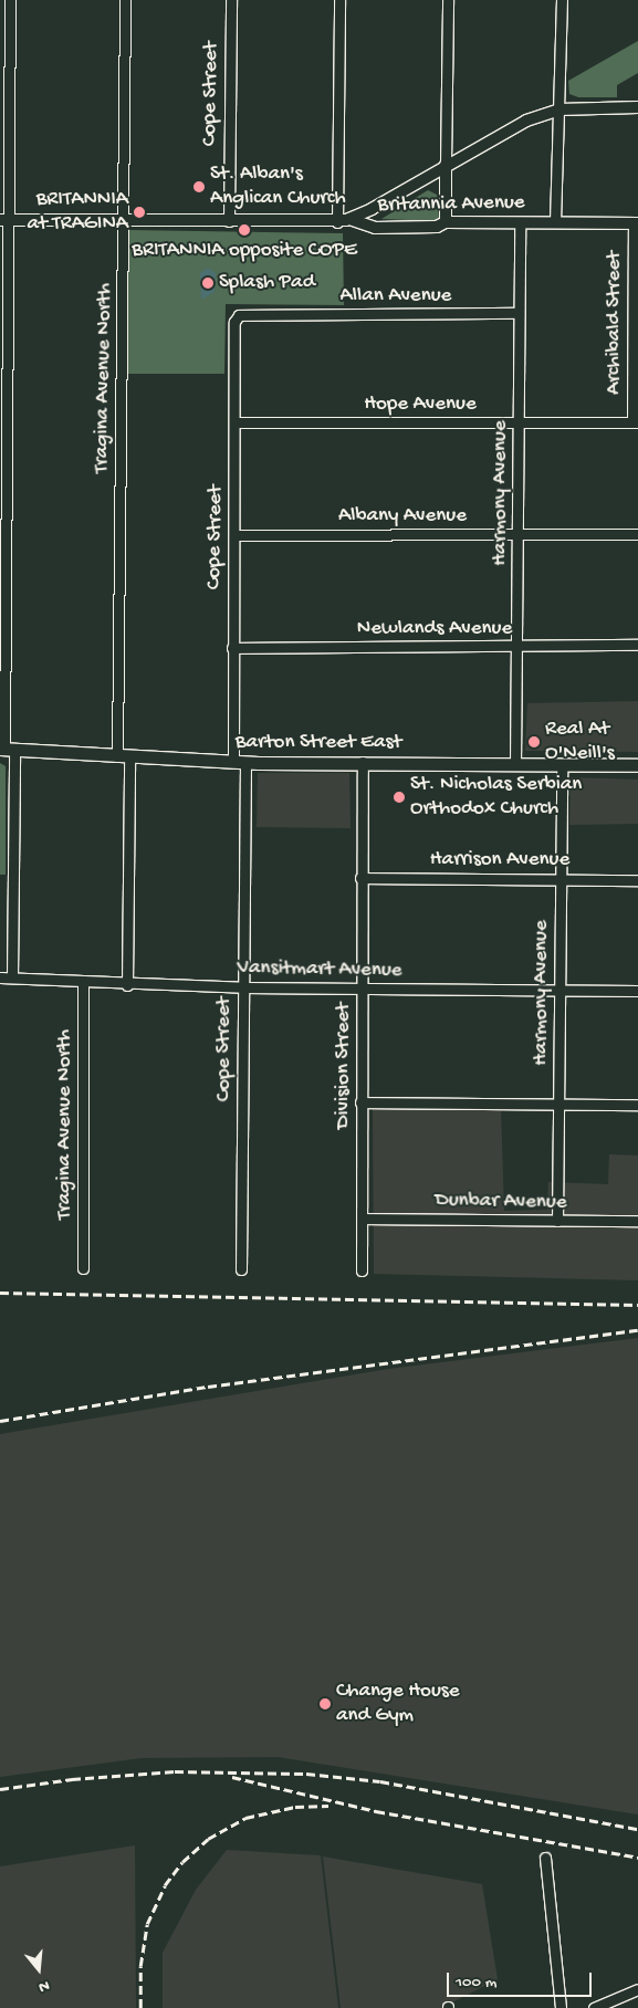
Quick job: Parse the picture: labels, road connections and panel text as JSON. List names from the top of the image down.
{
  "streets": {
    "main road": ["Barton Street East"],
    "street": [
      "Cope Street",
      "Britannia Avenue",
      "Allan Avenue",
      "Archibald Street",
      "Tragina Avenue North",
      "Hope Avenue",
      "Harmony Avenue",
      "Albany Avenue",
      "Newlands Avenue",
      "Harrison Avenue",
      "Vansitmart Avenue",
      "Division Street",
      "Dunbar Avenue"
    ]
  },
  "crossings": [
    ["Cope Street", "Britannia Avenue"],
    ["Cope Street", "Allan Avenue"],
    ["Cope Street", "Hope Avenue"],
    ["Cope Street", "Albany Avenue"],
    ["Cope Street", "Newlands Avenue"],
    ["Cope Street", "Barton Street East"],
    ["Cope Street", "Vansitmart Avenue"],
    ["Britannia Avenue", "Archibald Street"],
    ["Britannia Avenue", "Tragina Avenue North"],
    ["Britannia Avenue", "Harmony Avenue"],
    ["Allan Avenue", "Harmony Avenue"],
    ["Archibald Street", "Hope Avenue"],
    ["Tragina Avenue North", "Barton Street East"],
    ["Tragina Avenue North", "Vansitmart Avenue"],
    ["Hope Avenue", "Harmony Avenue"],
    ["Harmony Avenue", "Albany Avenue"],
    ["Harmony Avenue", "Newlands Avenue"],
    ["Harmony Avenue", "Barton Street East"],
    ["Harmony Avenue", "Harrison Avenue"],
    ["Harmony Avenue", "Vansitmart Avenue"],
    ["Harmony Avenue", "Dunbar Avenue"],
    ["Barton Street East", "Division Street"],
    ["Harrison Avenue", "Division Street"],
    ["Vansitmart Avenue", "Division Street"],
    ["Division Street", "Dunbar Avenue"]
  ],
  "places": [
    "St. Alban's Anglican Church",
    "BRITANNIA at TRAGINA",
    "BRITANNIA opposite COPE",
    "Splash Pad",
    "Real At O'Neill's",
    "St. Nicholas Serbian Orthodox Church",
    "Change House and Gym"
  ],
  "scale_bar": "100 m",
  "north": "bottom"
}
